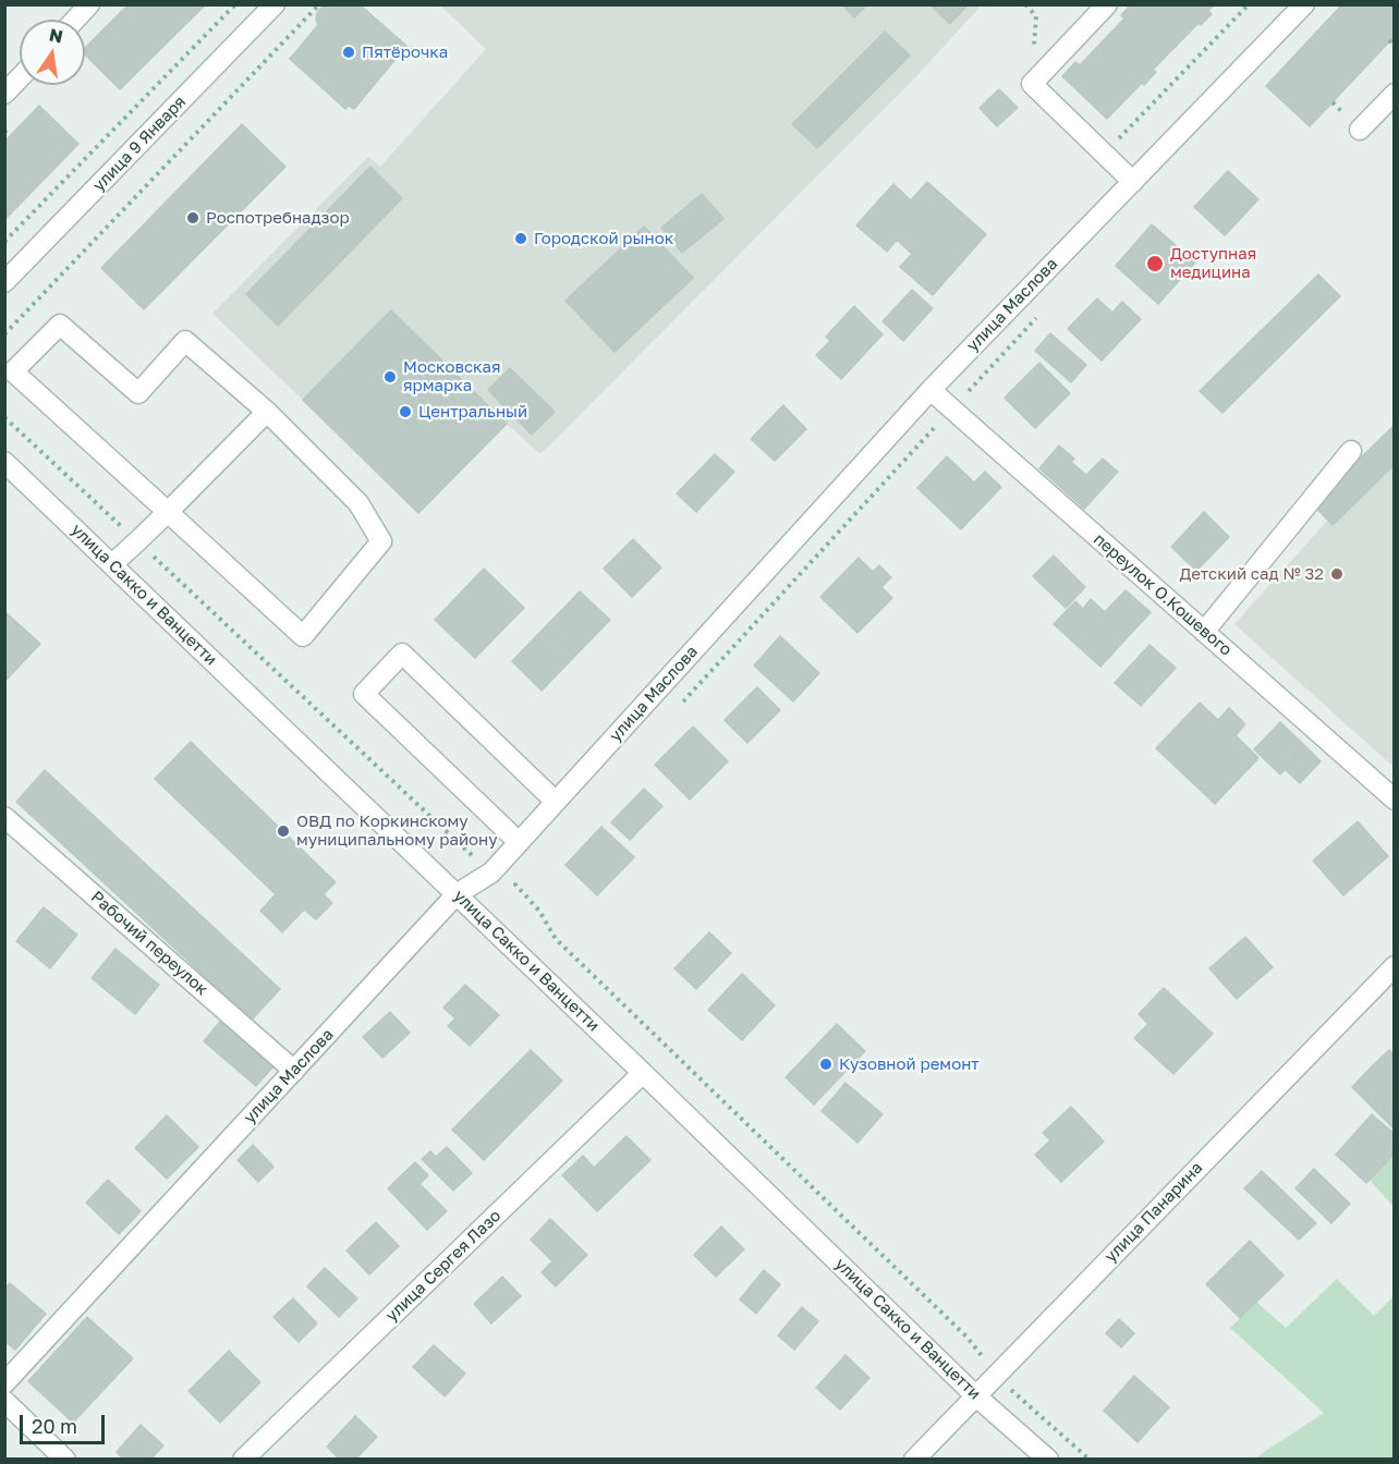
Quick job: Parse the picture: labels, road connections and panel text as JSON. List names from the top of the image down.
{
  "streets": {
    "street": [
      "улица 9 Января",
      "улица Маслова",
      "улица Сакко и Ванцетти",
      "переулок О.Кошевого",
      "Рабочий переулок",
      "улица Панарина",
      "улица Сергея Лазо"
    ]
  },
  "crossings": [
    ["улица Маслова", "улица Сакко и Ванцетти"],
    ["улица Маслова", "переулок О.Кошевого"],
    ["улица Маслова", "Рабочий переулок"],
    ["улица Сакко и Ванцетти", "улица Панарина"],
    ["улица Сакко и Ванцетти", "улица Сергея Лазо"]
  ],
  "places": [
    "Пятёрочка",
    "Роспотребнадзор",
    "Городской рынок",
    "Доступная медицина",
    "Московская ярмарка",
    "Центральный",
    "Детский сад № 32",
    "ОВД по Коркинскому муниципальному району",
    "Кузовной ремонт"
  ],
  "scale_bar": "20 m",
  "north": "top"
}
